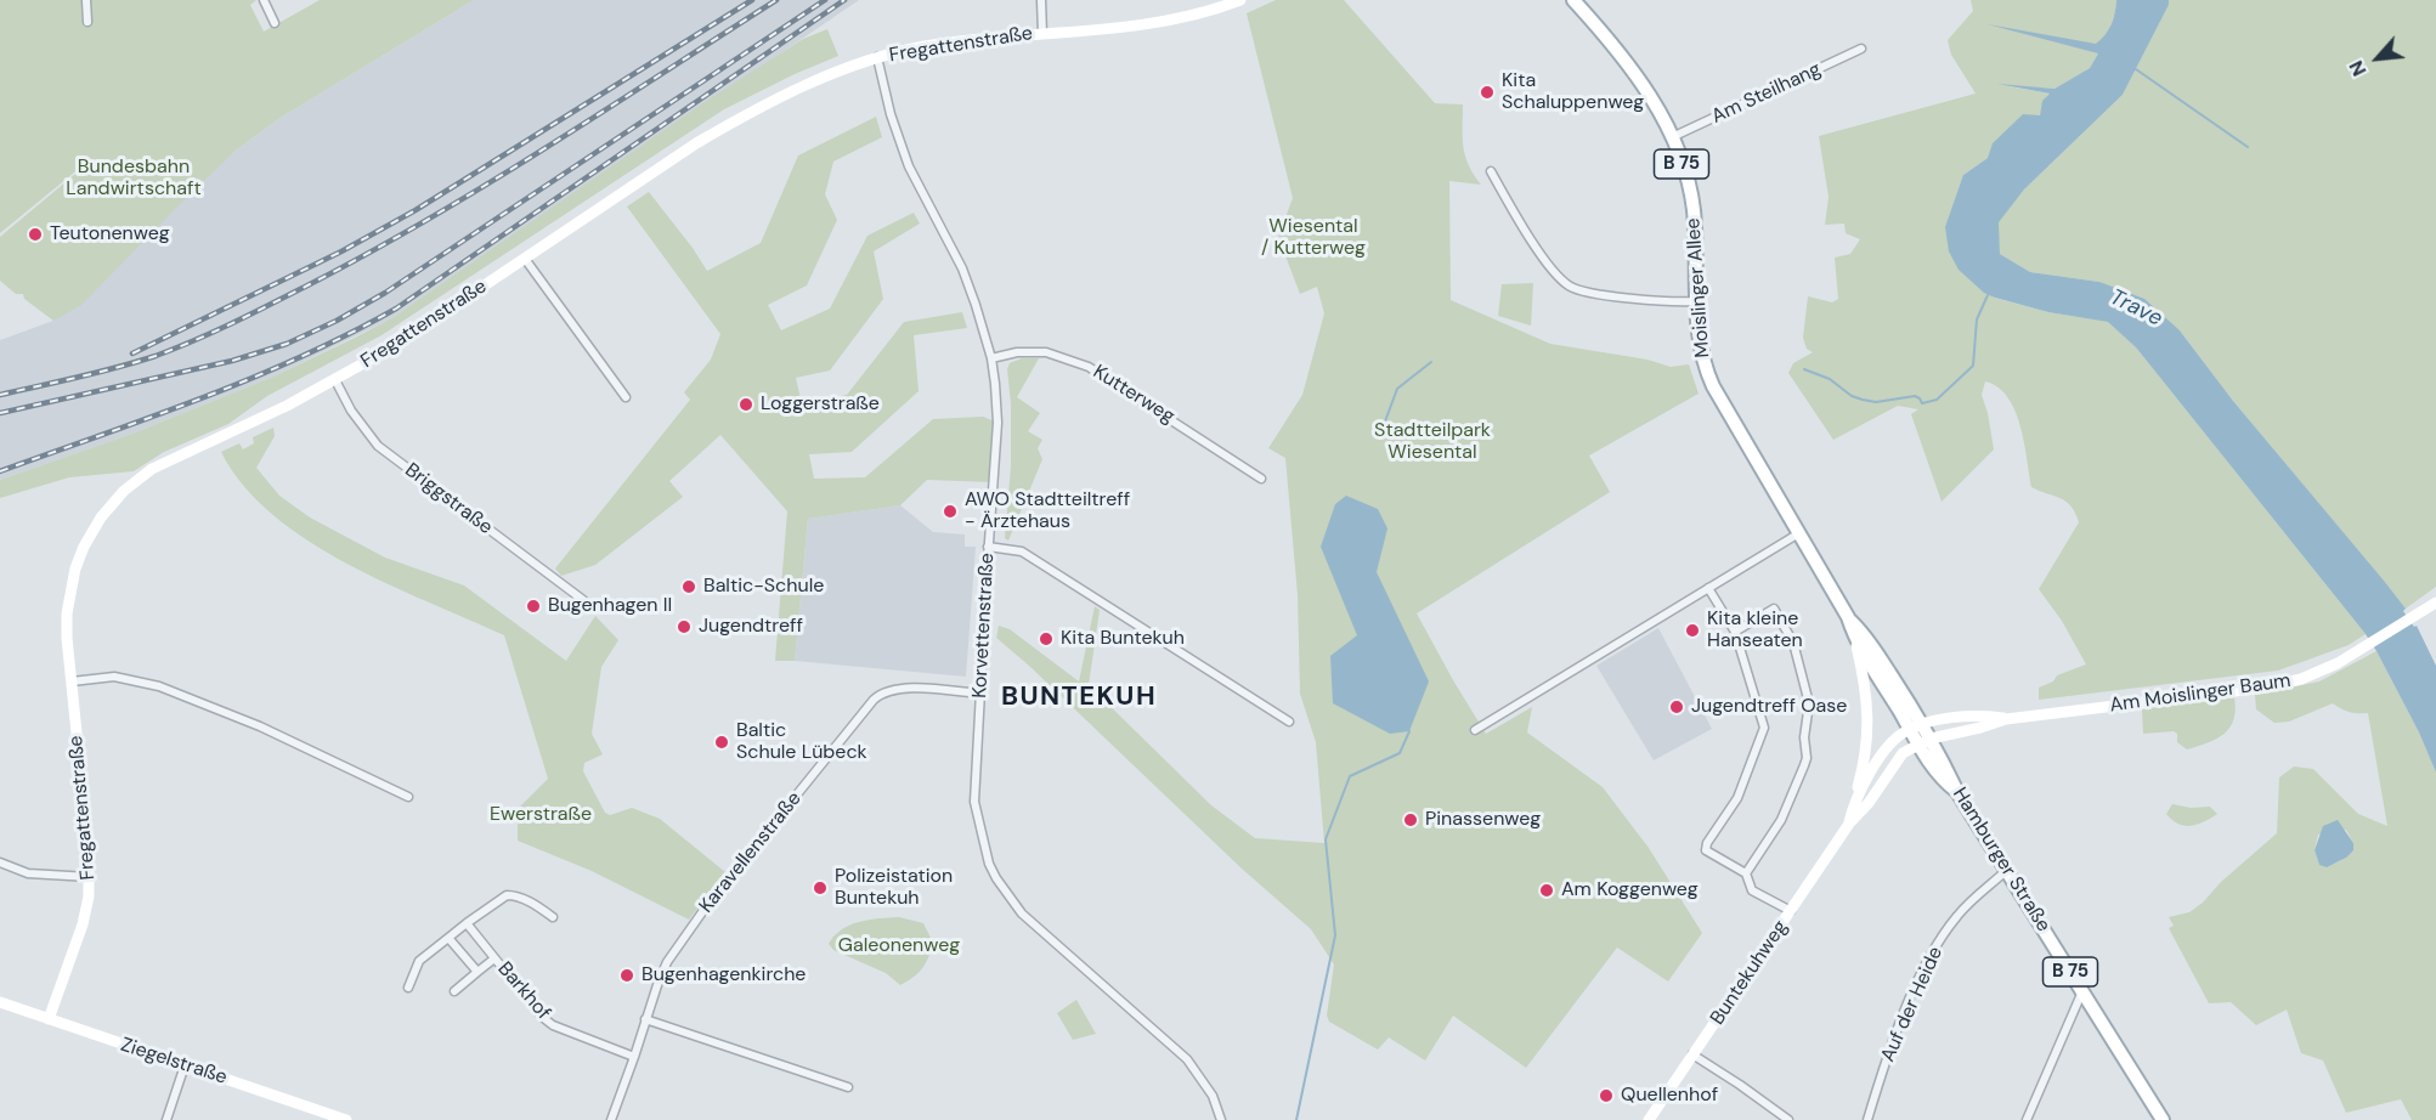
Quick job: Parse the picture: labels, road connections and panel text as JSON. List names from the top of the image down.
{
  "streets": {
    "main road": ["B 75", "Moislinger Allee", "Hamburger Straße"],
    "street": [
      "Fregattenstraße",
      "Am Steilhang",
      "Kutterweg",
      "Briggstraße",
      "Korvettenstraße",
      "Am Moislinger Baum",
      "Karavellenstraße",
      "Buntekuhweg",
      "Barkhof",
      "Auf der Heide",
      "Ziegelstraße"
    ]
  },
  "crossings": [
    ["Fregattenstraße", "Briggstraße"],
    ["Fregattenstraße", "Korvettenstraße"],
    ["Fregattenstraße", "Ziegelstraße"],
    ["Am Steilhang", "Moislinger Allee"],
    ["Moislinger Allee", "Am Moislinger Baum"],
    ["Moislinger Allee", "Hamburger Straße"],
    ["Moislinger Allee", "Buntekuhweg"],
    ["Kutterweg", "Korvettenstraße"],
    ["Korvettenstraße", "Karavellenstraße"],
    ["Am Moislinger Baum", "Hamburger Straße"],
    ["Am Moislinger Baum", "Buntekuhweg"],
    ["Karavellenstraße", "Barkhof"],
    ["Hamburger Straße", "Buntekuhweg"],
    ["Hamburger Straße", "Auf der Heide"]
  ],
  "districts": ["BUNTEKUH"],
  "water": ["Trave"],
  "parks": [
    "Bundesbahn Landwirtschaft",
    "Wiesental / Kutterweg",
    "Stadtteilpark Wiesental",
    "Ewerstraße",
    "Galeonenweg"
  ],
  "places": [
    "Kita Schaluppenweg",
    "Teutonenweg",
    "Loggerstraße",
    "AWO Stadtteiltreff - Ärztehaus",
    "Baltic-Schule",
    "Bugenhagen II",
    "Jugendtreff",
    "Kita kleine Hanseaten",
    "Kita Buntekuh",
    "Jugendtreff Oase",
    "Baltic Schule Lübeck",
    "Pinassenweg",
    "Polizeistation Buntekuh",
    "Am Koggenweg",
    "Bugenhagenkirche",
    "Quellenhof"
  ],
  "north": "bottom left"
}
